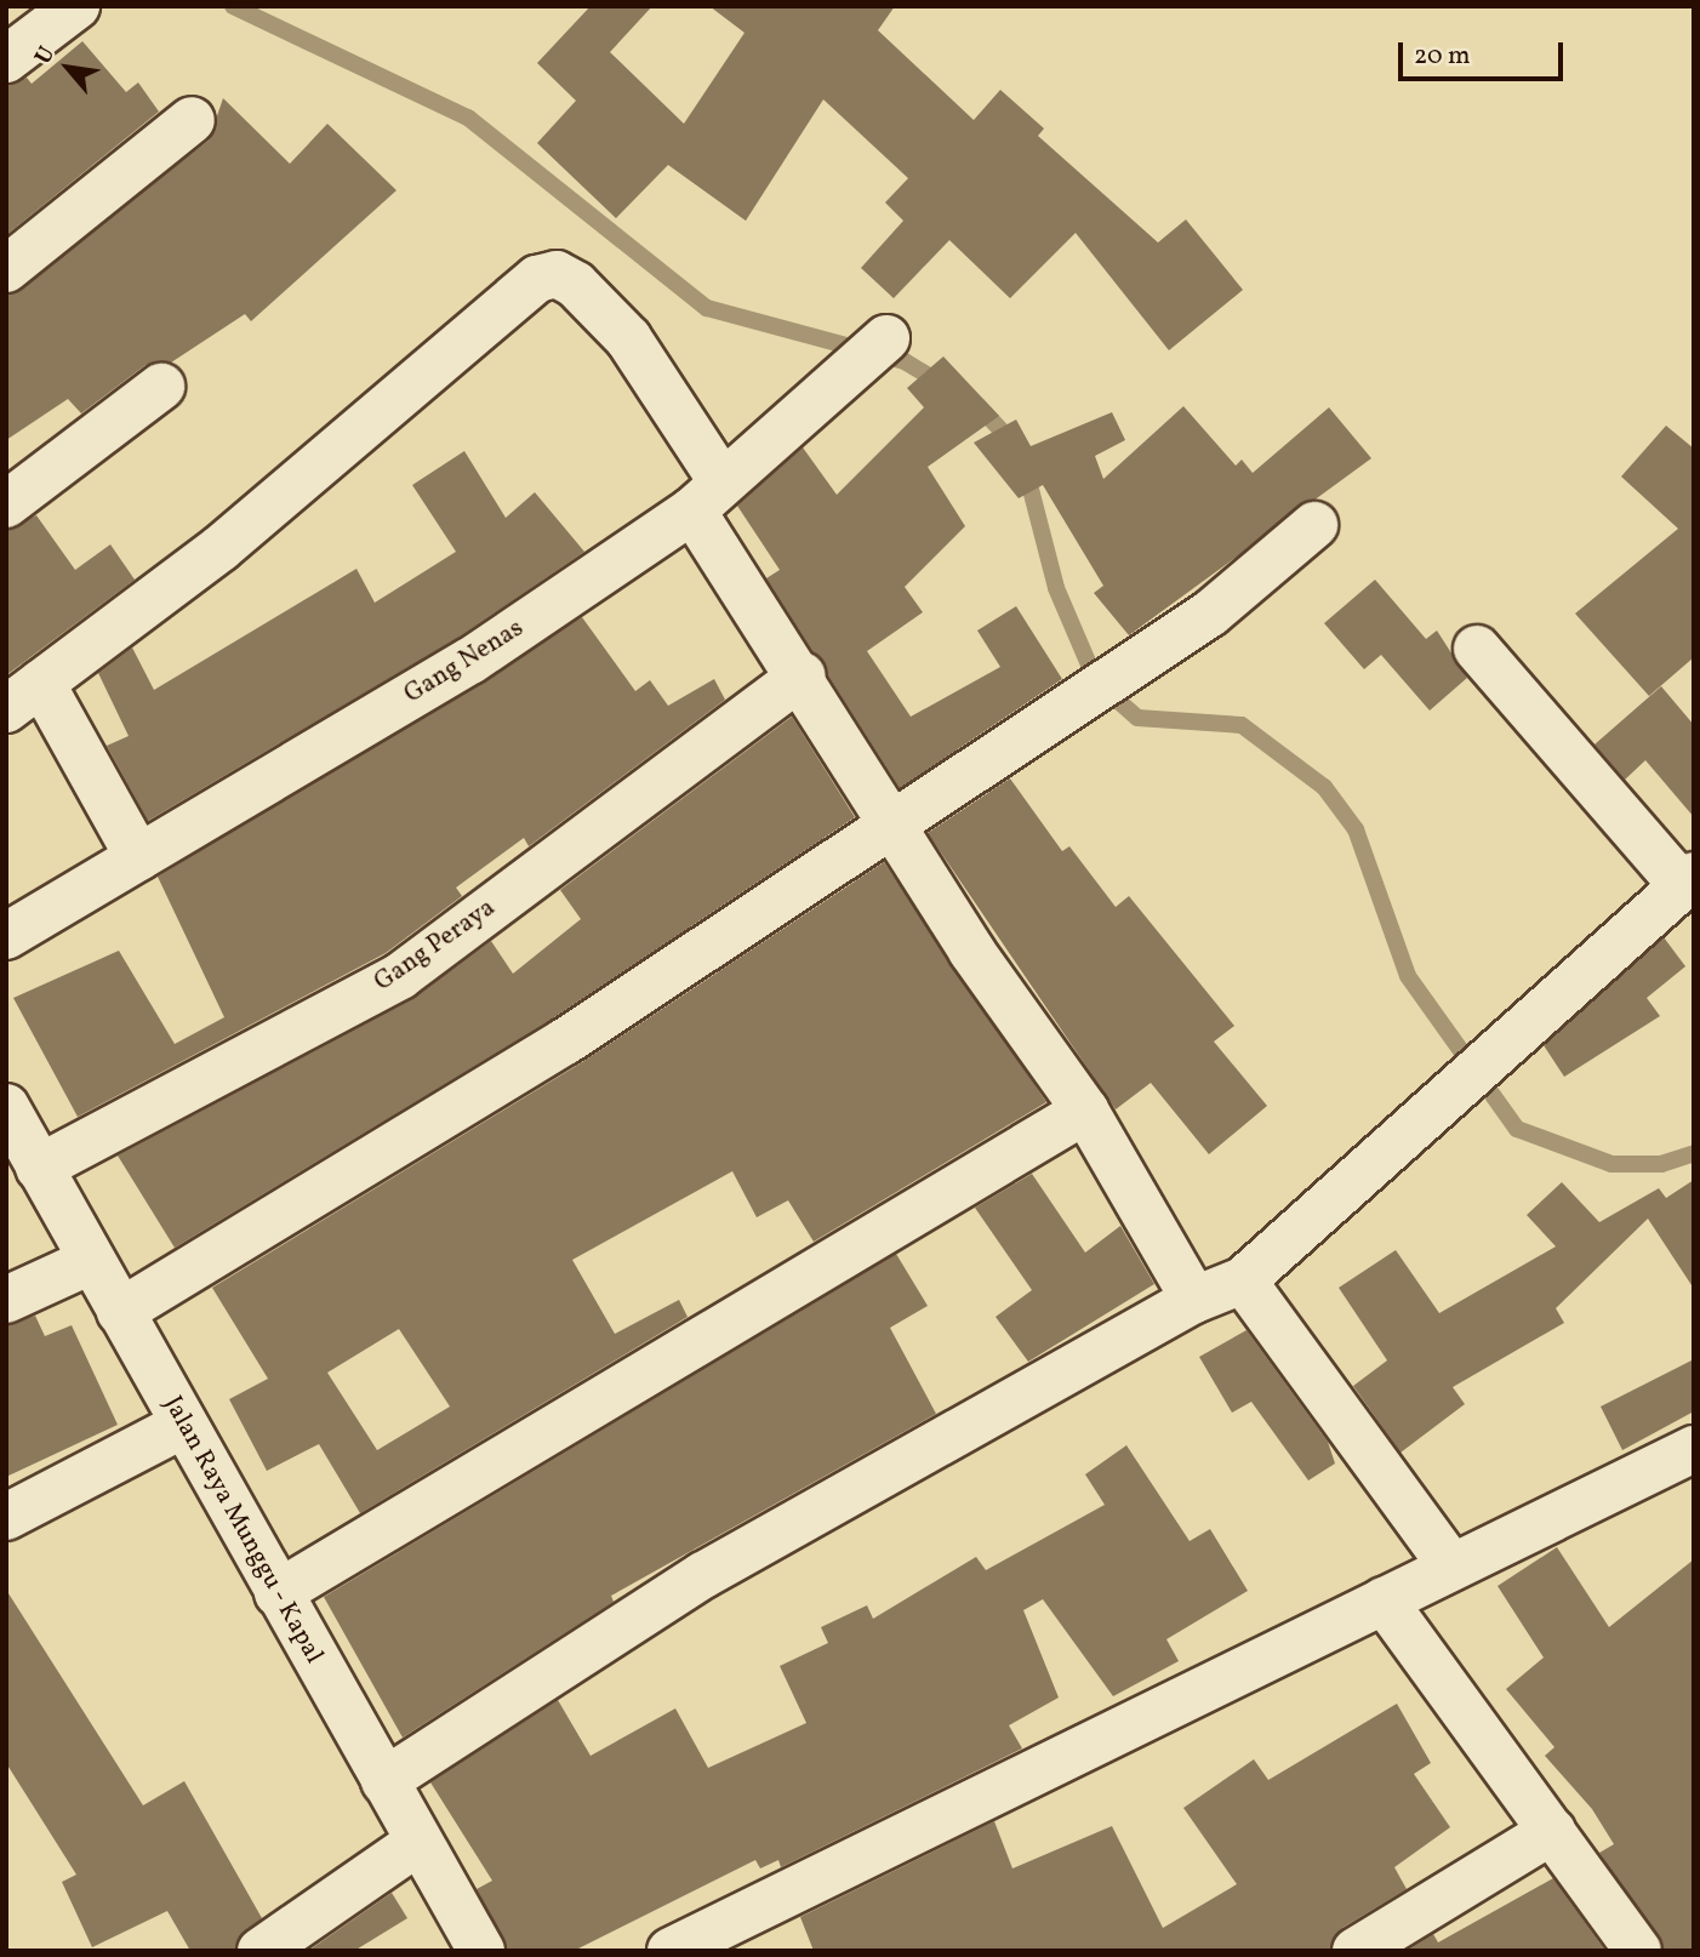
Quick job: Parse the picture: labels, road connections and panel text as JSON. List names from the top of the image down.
{
  "streets": {
    "street": ["Gang Nenas", "Gang Peraya", "Jalan Raya Munggu - Kapal"]
  },
  "crossings": [
    ["Gang Peraya", "Jalan Raya Munggu - Kapal"]
  ],
  "scale_bar": "20 m",
  "north": "top left"
}
